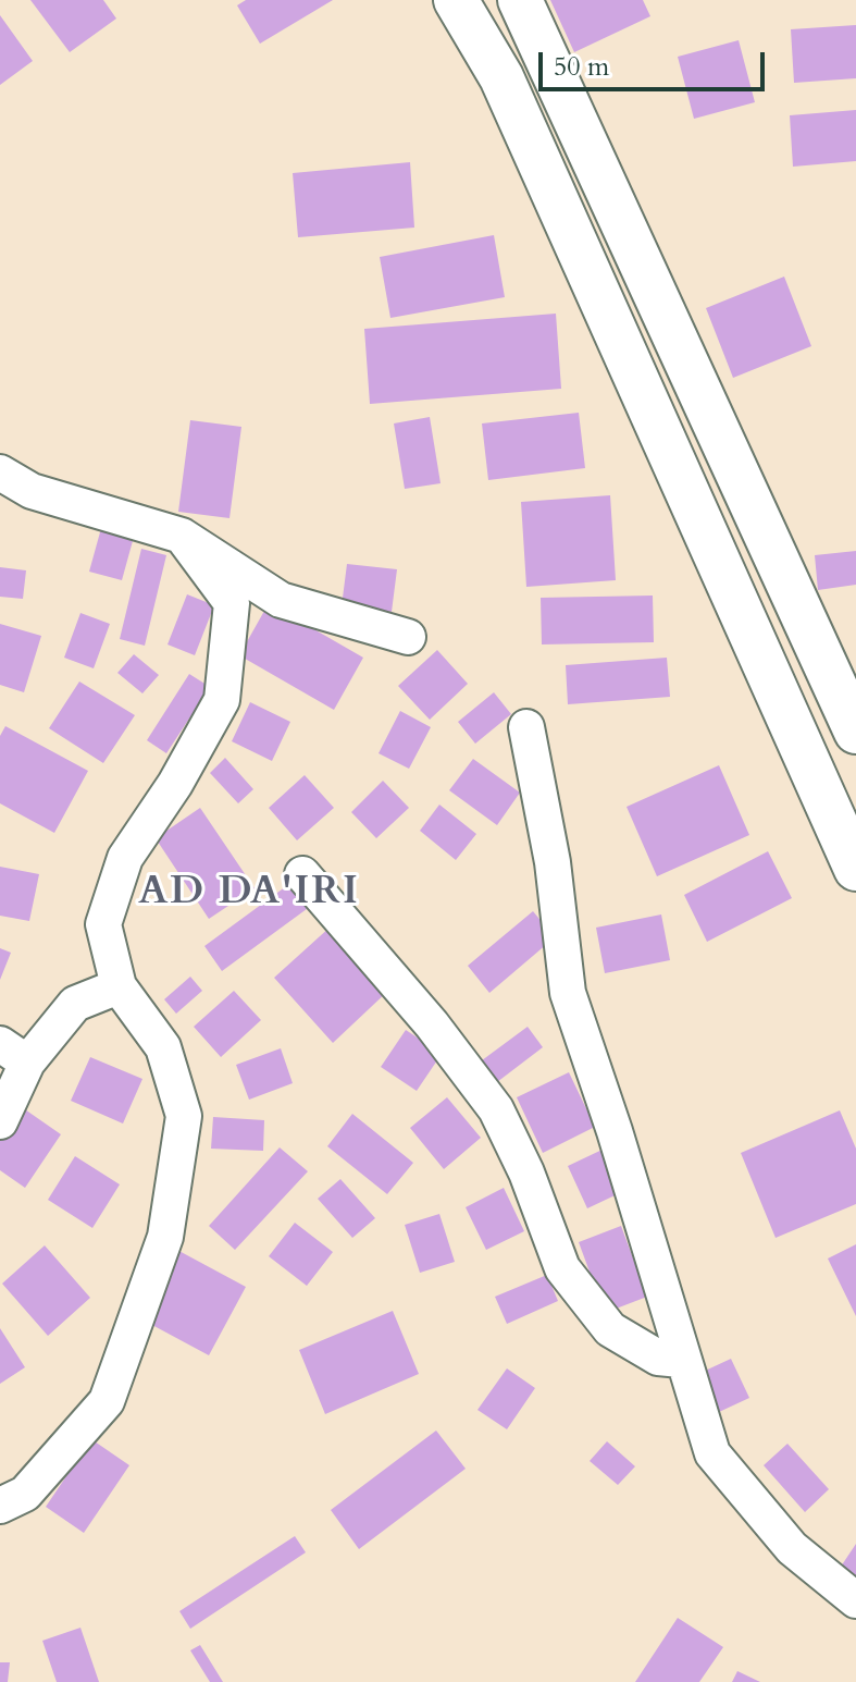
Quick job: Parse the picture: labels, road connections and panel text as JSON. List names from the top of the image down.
{
  "districts": ["AD DA'IRI"],
  "scale_bar": "50 m"
}
